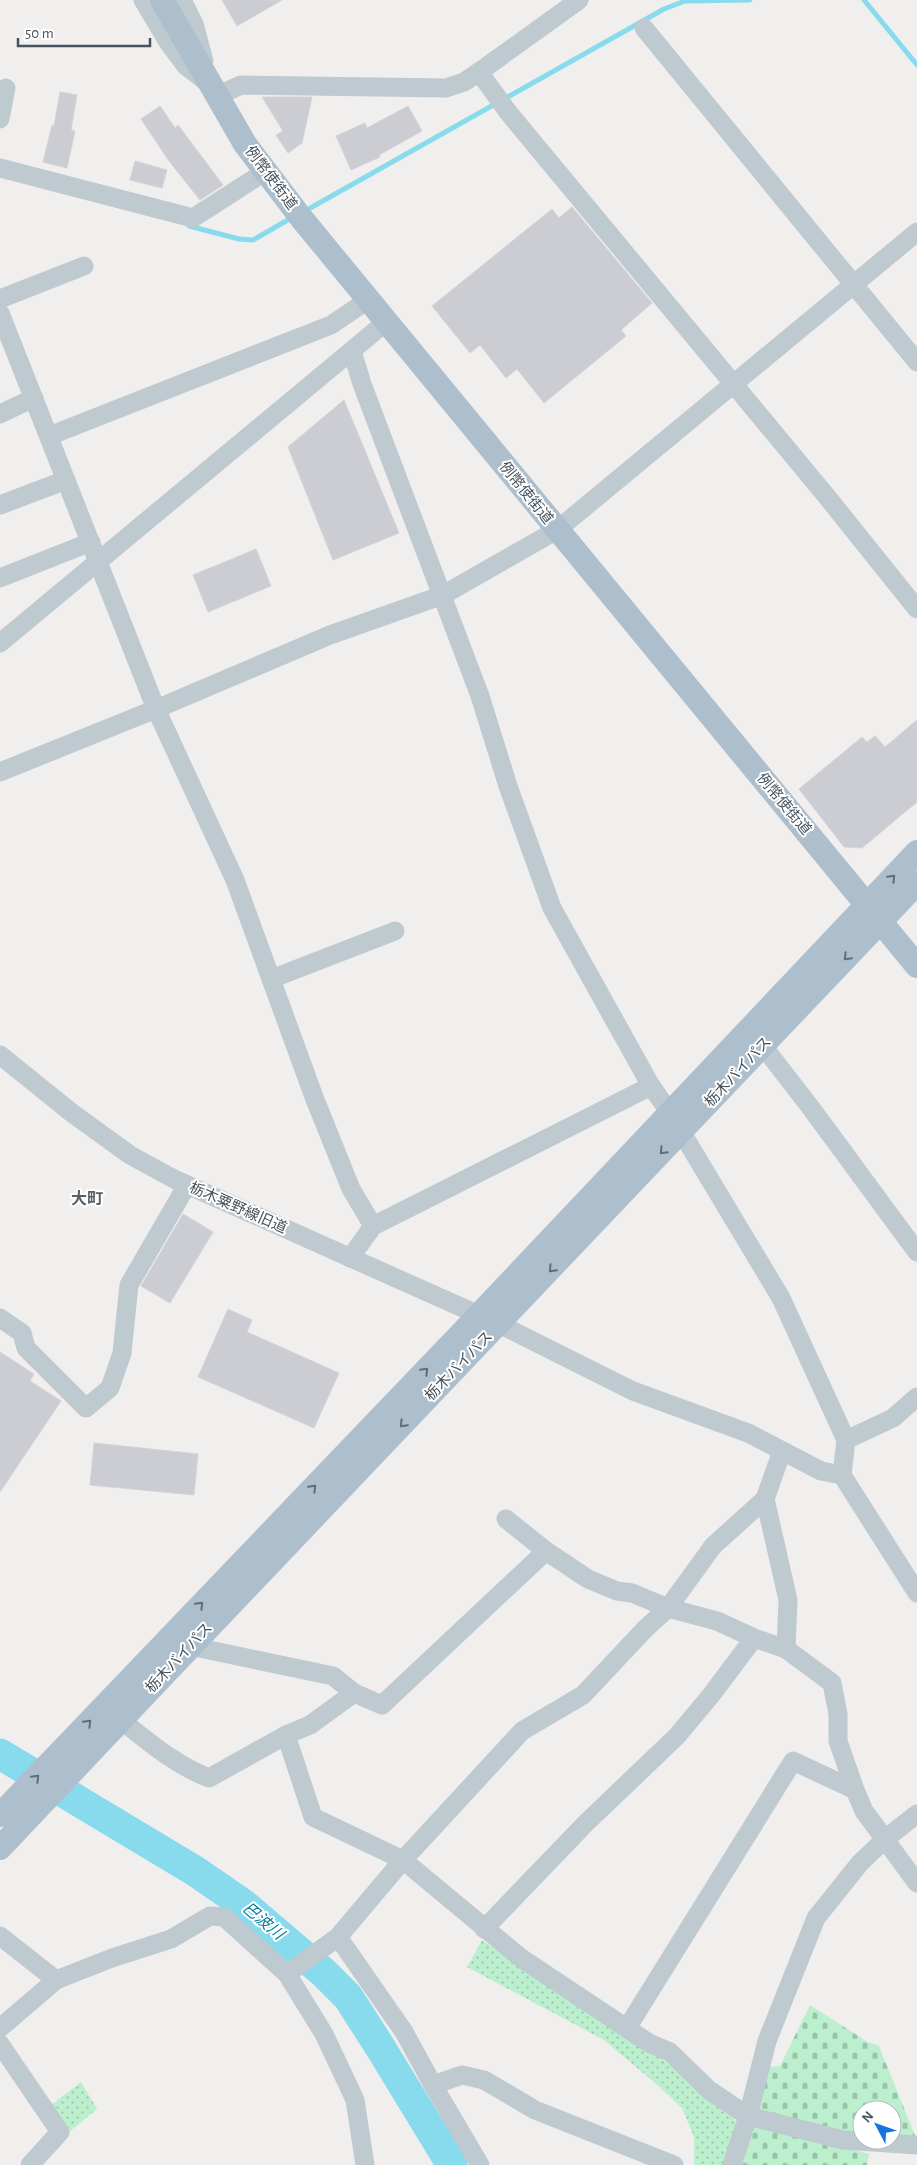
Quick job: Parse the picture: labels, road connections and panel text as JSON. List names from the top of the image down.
{
  "streets": {
    "main road": ["例幣使街道", "栃木バイパス"],
    "street": ["栃木粟野線旧道"]
  },
  "crossings": [
    ["例幣使街道", "栃木バイパス"],
    ["栃木バイパス", "栃木粟野線旧道"]
  ],
  "districts": ["大町"],
  "water": ["巴波川"],
  "scale_bar": "50 m",
  "north": "top left"
}
